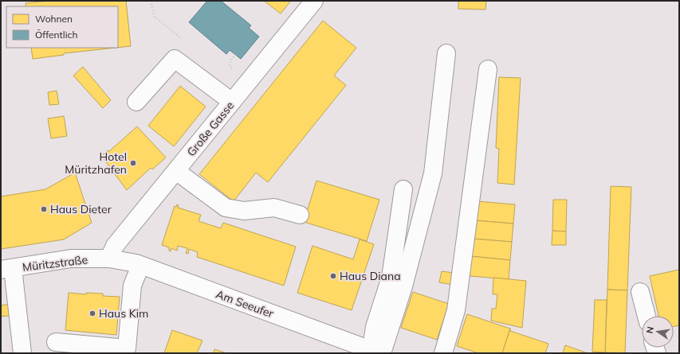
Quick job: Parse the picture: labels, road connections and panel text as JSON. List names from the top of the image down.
{
  "streets": {
    "street": ["Große Gasse", "Müritzstraße", "Am Seeufer"]
  },
  "crossings": [
    ["Große Gasse", "Müritzstraße"],
    ["Große Gasse", "Am Seeufer"],
    ["Müritzstraße", "Am Seeufer"]
  ],
  "places": [
    "Hotel Müritzhafen",
    "Haus Dieter",
    "Haus Diana",
    "Haus Kim"
  ],
  "legend": ["Wohnen", "Öffentlich"],
  "north": "left"
}
